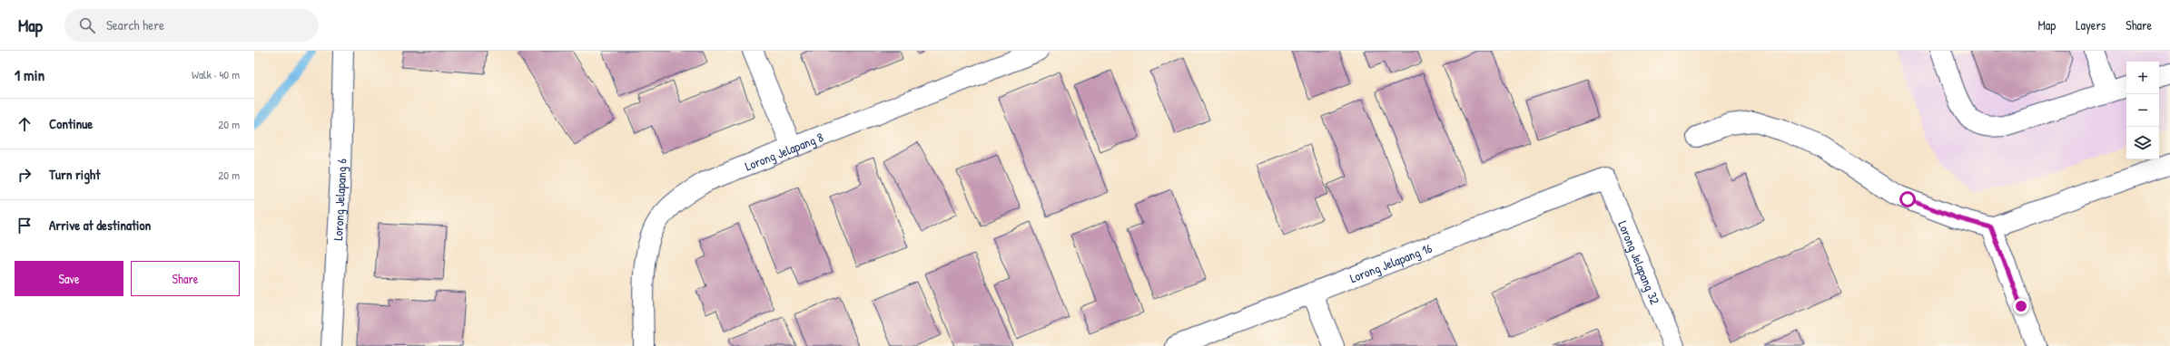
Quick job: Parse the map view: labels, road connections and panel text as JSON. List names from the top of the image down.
{
  "streets": {
    "street": [
      "Lorong Jelapang 8",
      "Lorong Jelapang 6",
      "Lorong Jelapang 16",
      "Lorong Jelapang 32"
    ]
  },
  "crossings": [
    ["Lorong Jelapang 16", "Lorong Jelapang 32"]
  ],
  "page": {
    "header": "Map",
    "search": "Search here",
    "nav": ["Map", "Layers", "Share"],
    "heading": ["1 min", "Walk · 40 m"],
    "map_buttons": ["+", "−"],
    "list": [
      ["Continue", "20 m"],
      ["Turn right", "20 m"],
      "Arrive at destination"
    ],
    "buttons": ["Save", "Share"]
  }
}
